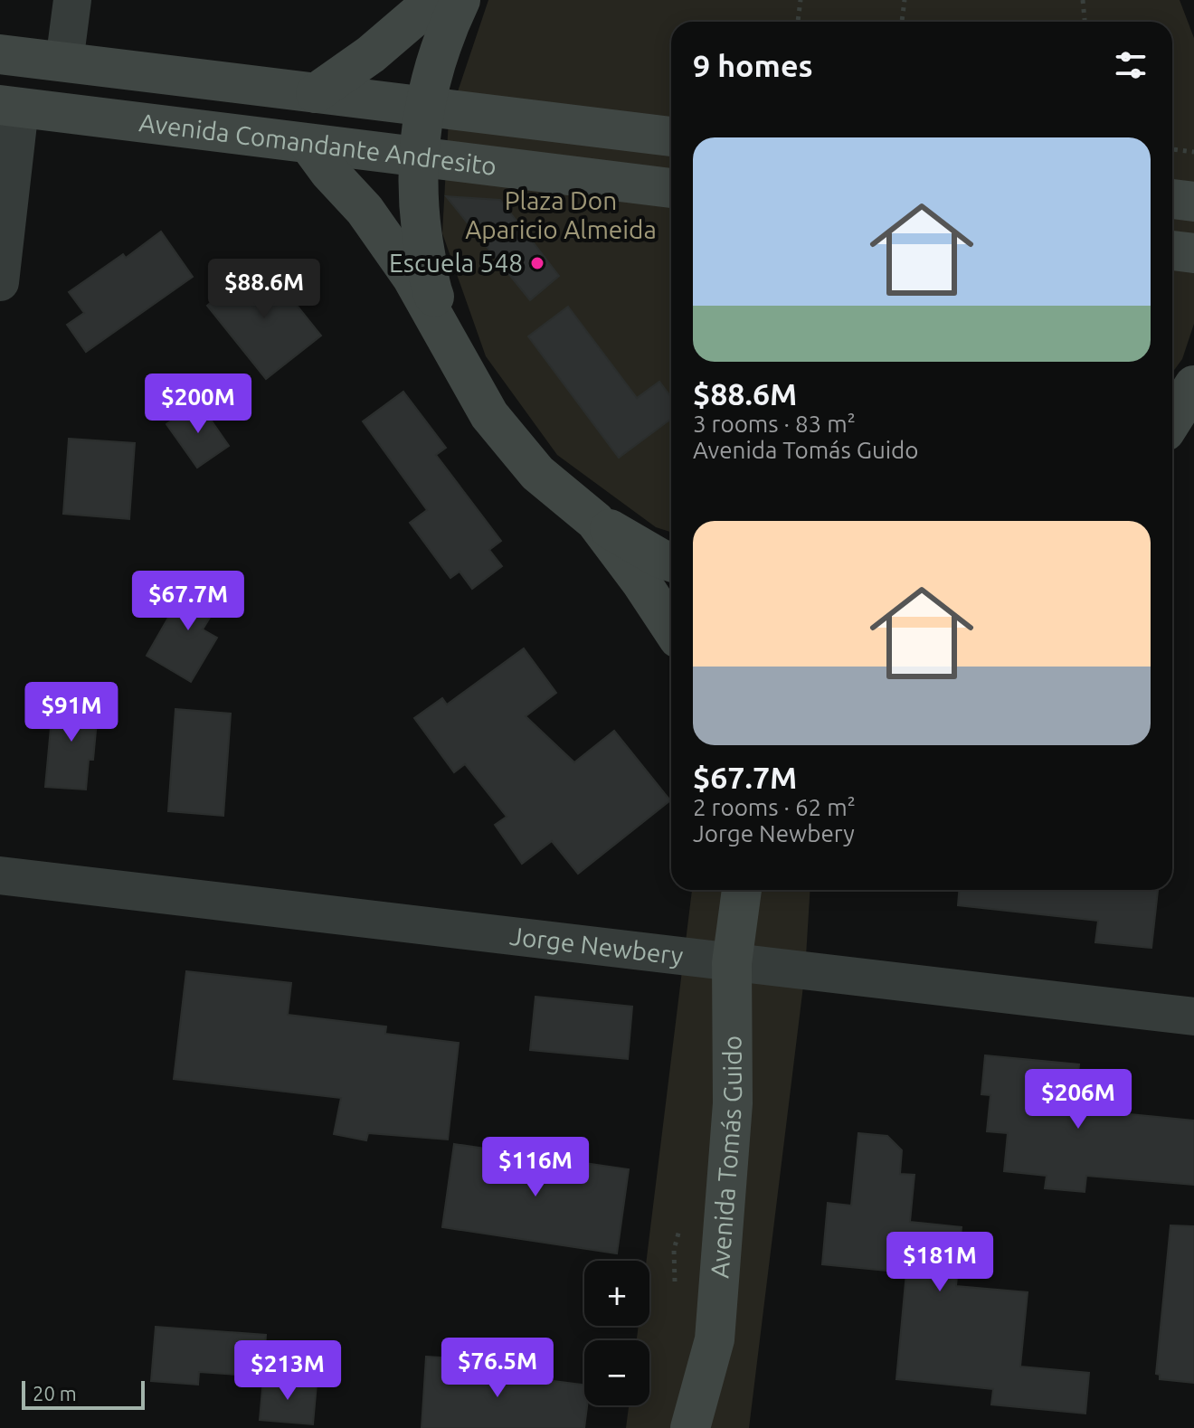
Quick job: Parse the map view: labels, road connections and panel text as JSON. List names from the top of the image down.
{
  "streets": {
    "main road": ["Avenida Comandante Andresito", "Avenida Tomás Guido"],
    "street": ["Jorge Newbery"]
  },
  "crossings": [
    ["Jorge Newbery", "Avenida Tomás Guido"]
  ],
  "parks": ["Plaza Don Aparicio Almeida"],
  "places": ["Escuela 548"],
  "scale_bar": "20 m",
  "page": {
    "heading": "9 homes",
    "list": [
      {
        "name": "$88.6M",
        "note": "3 rooms · 83 m² · Avenida Tomás Guido"
      },
      {
        "name": "$67.7M",
        "note": "2 rooms · 62 m² · Jorge Newbery"
      }
    ],
    "price": [
      "$88.6M",
      "$200M",
      "$67.7M",
      "$91M",
      "$206M",
      "$116M",
      "$181M",
      "$76.5M",
      "$213M"
    ],
    "map_buttons": ["+", "−"],
    "scale": "20 m"
  }
}
